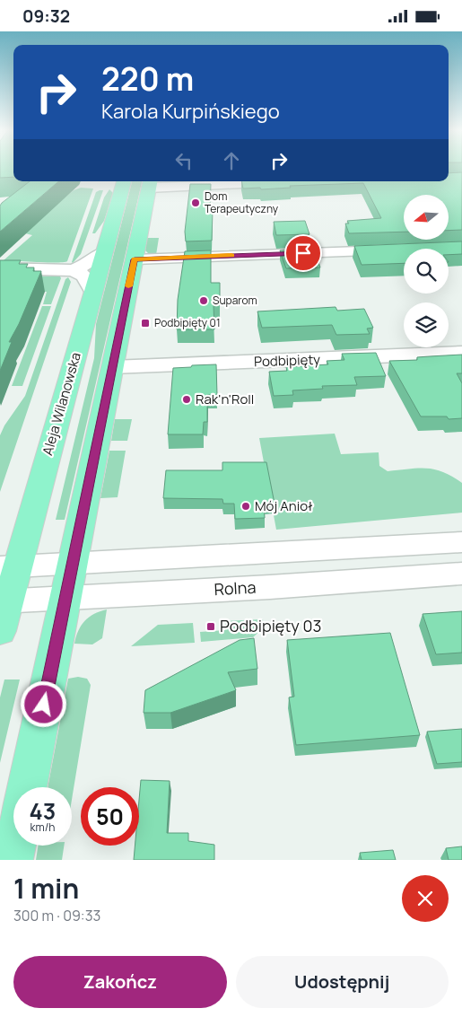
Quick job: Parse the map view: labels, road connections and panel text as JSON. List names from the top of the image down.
{
  "streets": {
    "main road": ["Aleja Wilanowska"],
    "street": ["Podbipięty", "Rolna"]
  },
  "crossings": [
    ["Aleja Wilanowska", "Rolna"]
  ],
  "places": {
    "other": [
      "Dom Terapeutyczny",
      "Suparom",
      "Rak'n'Roll",
      "Mój Anioł"
    ],
    "transit": ["Podbipięty 01", "Podbipięty 03"]
  },
  "north": "left",
  "page": {
    "status": "09:32",
    "turn": ["220 m", "Karola Kurpińskiego"],
    "speed": "43 km/h",
    "limit": "50",
    "heading": ["1 min", "300 m · 09:33"],
    "buttons": ["Zakończ", "Udostępnij"]
  }
}
